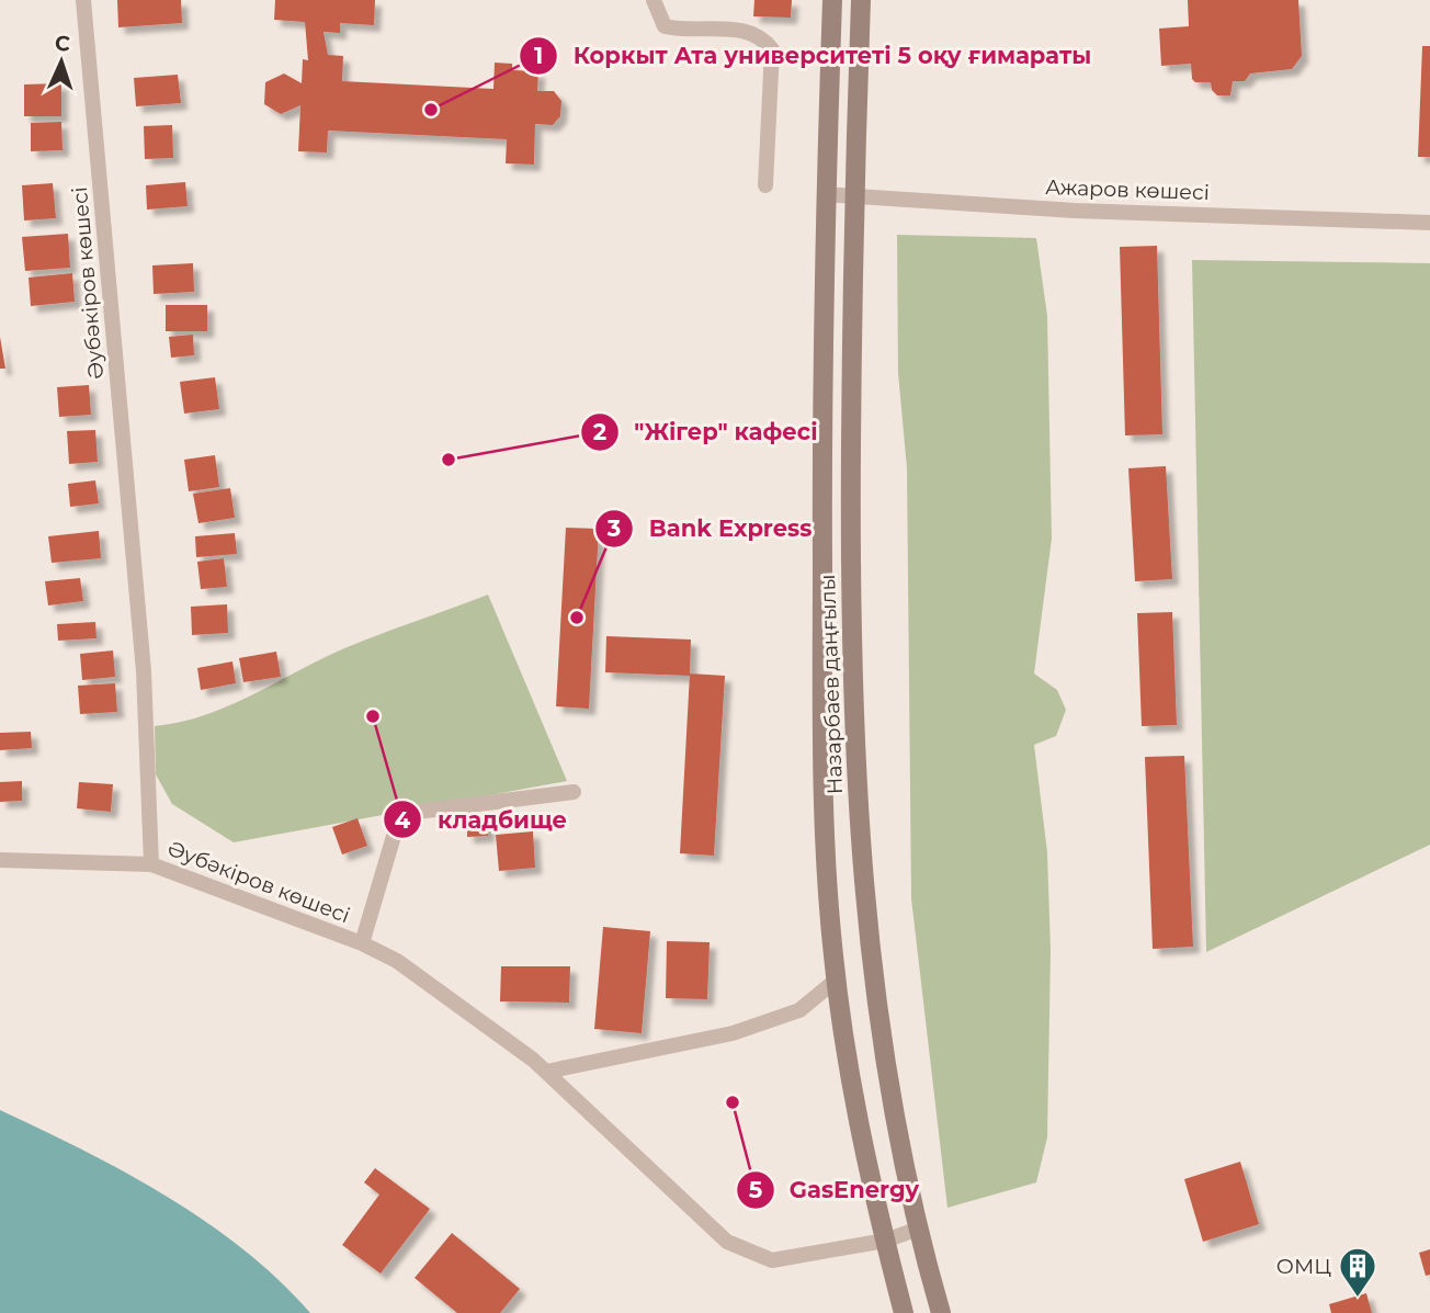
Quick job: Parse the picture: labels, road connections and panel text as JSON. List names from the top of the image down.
{
  "streets": {
    "main road": ["Назарбаев даңғылы"],
    "street": ["Ажаров көшесі", "Әубәкіров көшесі"]
  },
  "crossings": [
    ["Ажаров көшесі", "Назарбаев даңғылы"],
    ["Әубәкіров көшесі", "Назарбаев даңғылы"]
  ],
  "places": {
    "other": [
      "Коркыт Ата университеті 5 оқу ғимараты",
      "\"Жігер\" кафесі",
      "Bank Express",
      "кладбище",
      "GasEnergy"
    ],
    "building": ["ОМЦ"]
  },
  "north": "top"
}
